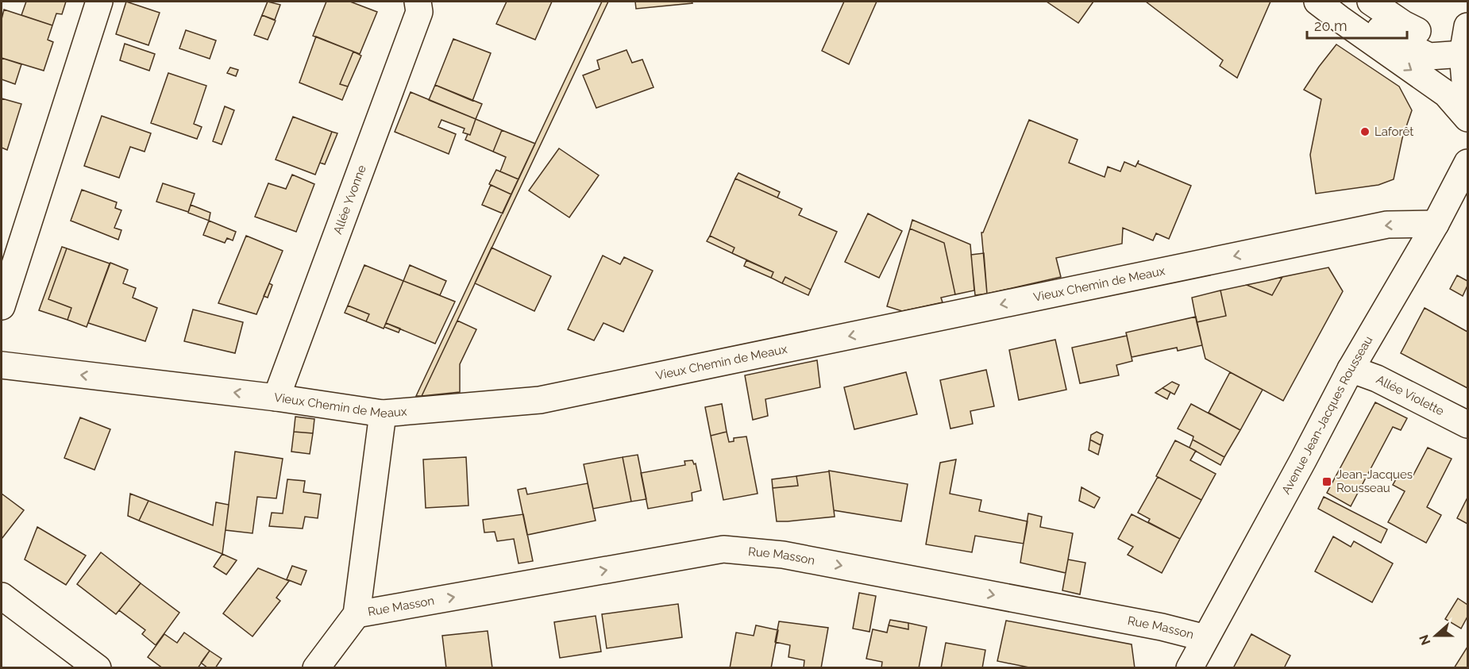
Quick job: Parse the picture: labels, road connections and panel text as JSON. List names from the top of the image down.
{
  "streets": {
    "street": [
      "Allée Yvonne",
      "Vieux Chemin de Meaux",
      "Allée Violette",
      "Avenue Jean-Jacques Rousseau",
      "Rue Masson"
    ]
  },
  "crossings": [
    ["Allée Yvonne", "Vieux Chemin de Meaux"],
    ["Vieux Chemin de Meaux", "Avenue Jean-Jacques Rousseau"],
    ["Vieux Chemin de Meaux", "Rue Masson"],
    ["Allée Violette", "Avenue Jean-Jacques Rousseau"],
    ["Avenue Jean-Jacques Rousseau", "Rue Masson"]
  ],
  "one_way": ["Vieux Chemin de Meaux", "Rue Masson"],
  "places": {
    "other": ["Laforêt"],
    "transit": ["Jean-Jacques Rousseau"]
  },
  "scale_bar": "20 m",
  "north": "left"
}
